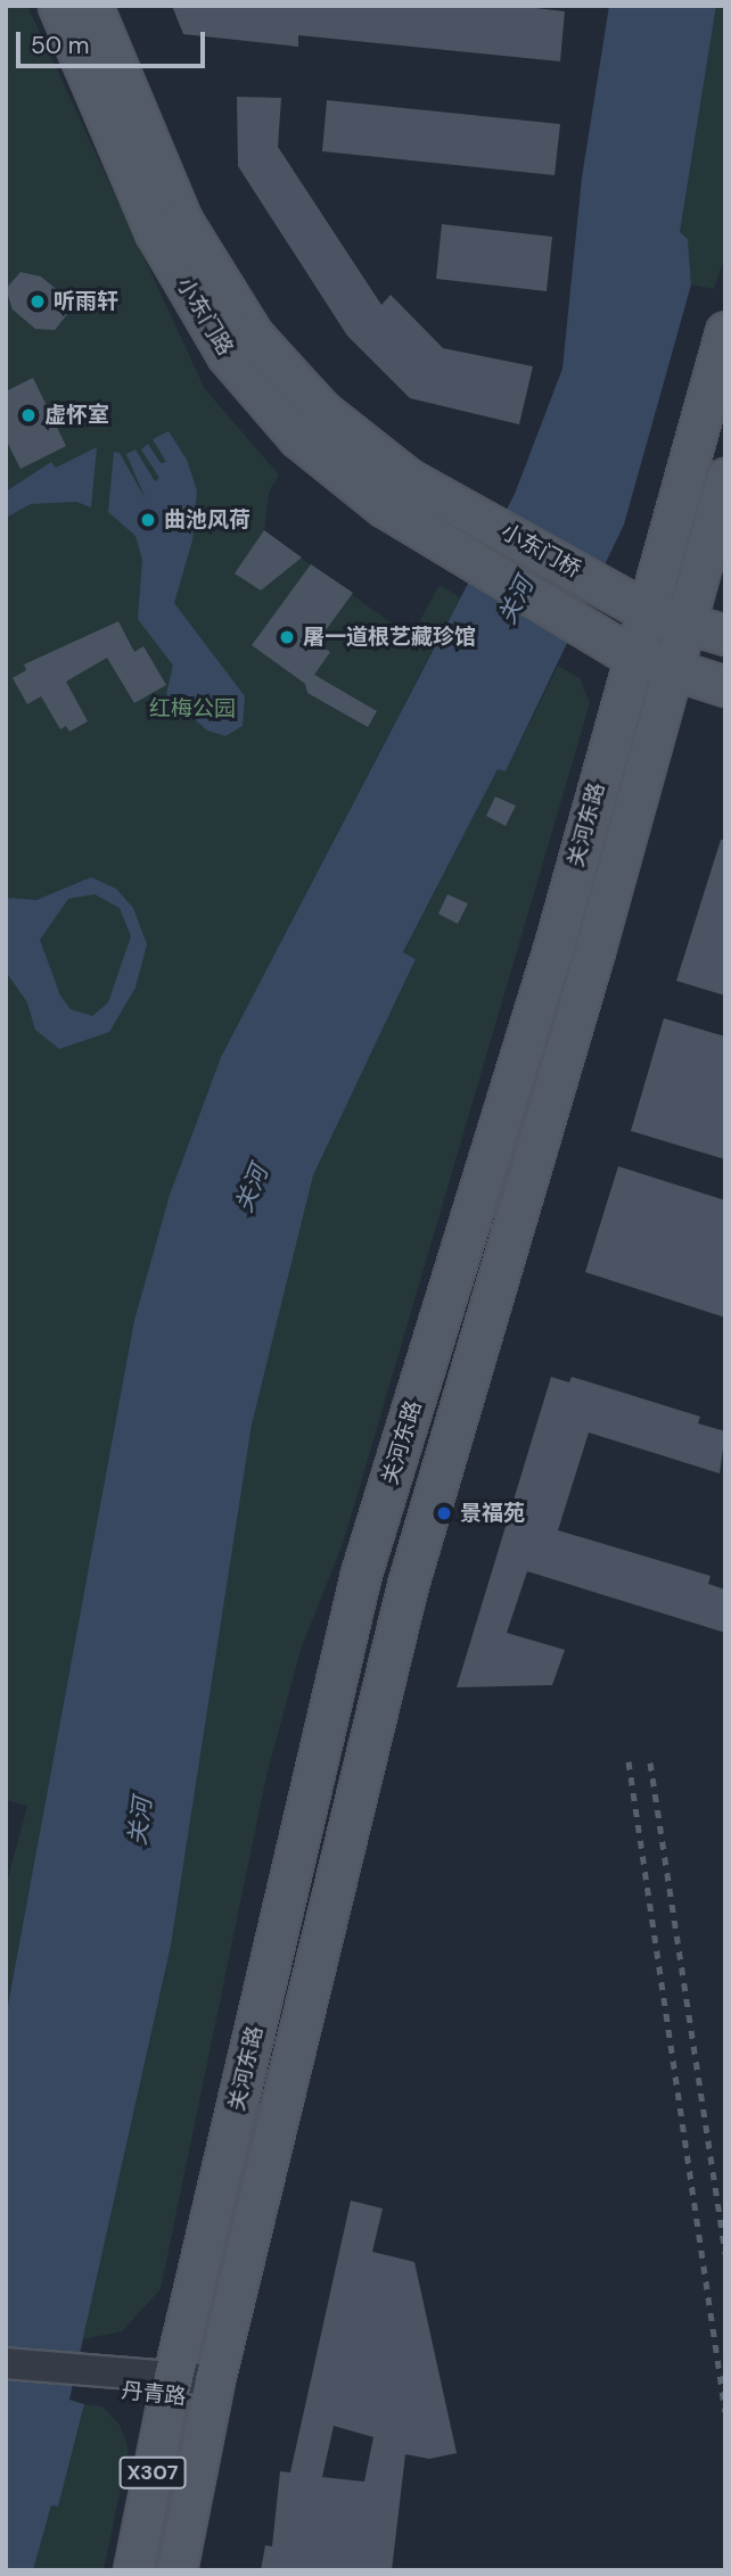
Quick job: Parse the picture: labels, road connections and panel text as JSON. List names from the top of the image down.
{
  "streets": {
    "main road": [
      "小东门路",
      "小东门桥",
      "关河东路",
      "X307"
    ],
    "street": ["丹青路"]
  },
  "crossings": [
    ["小东门路", "小东门桥"],
    ["小东门桥", "关河东路"],
    ["关河东路", "丹青路"]
  ],
  "water": ["关河"],
  "parks": ["红梅公园"],
  "places": [
    "听雨轩",
    "虚怀室",
    "曲池风荷",
    "屠一道根艺藏珍馆",
    "景福苑"
  ],
  "scale_bar": "50 m"
}
